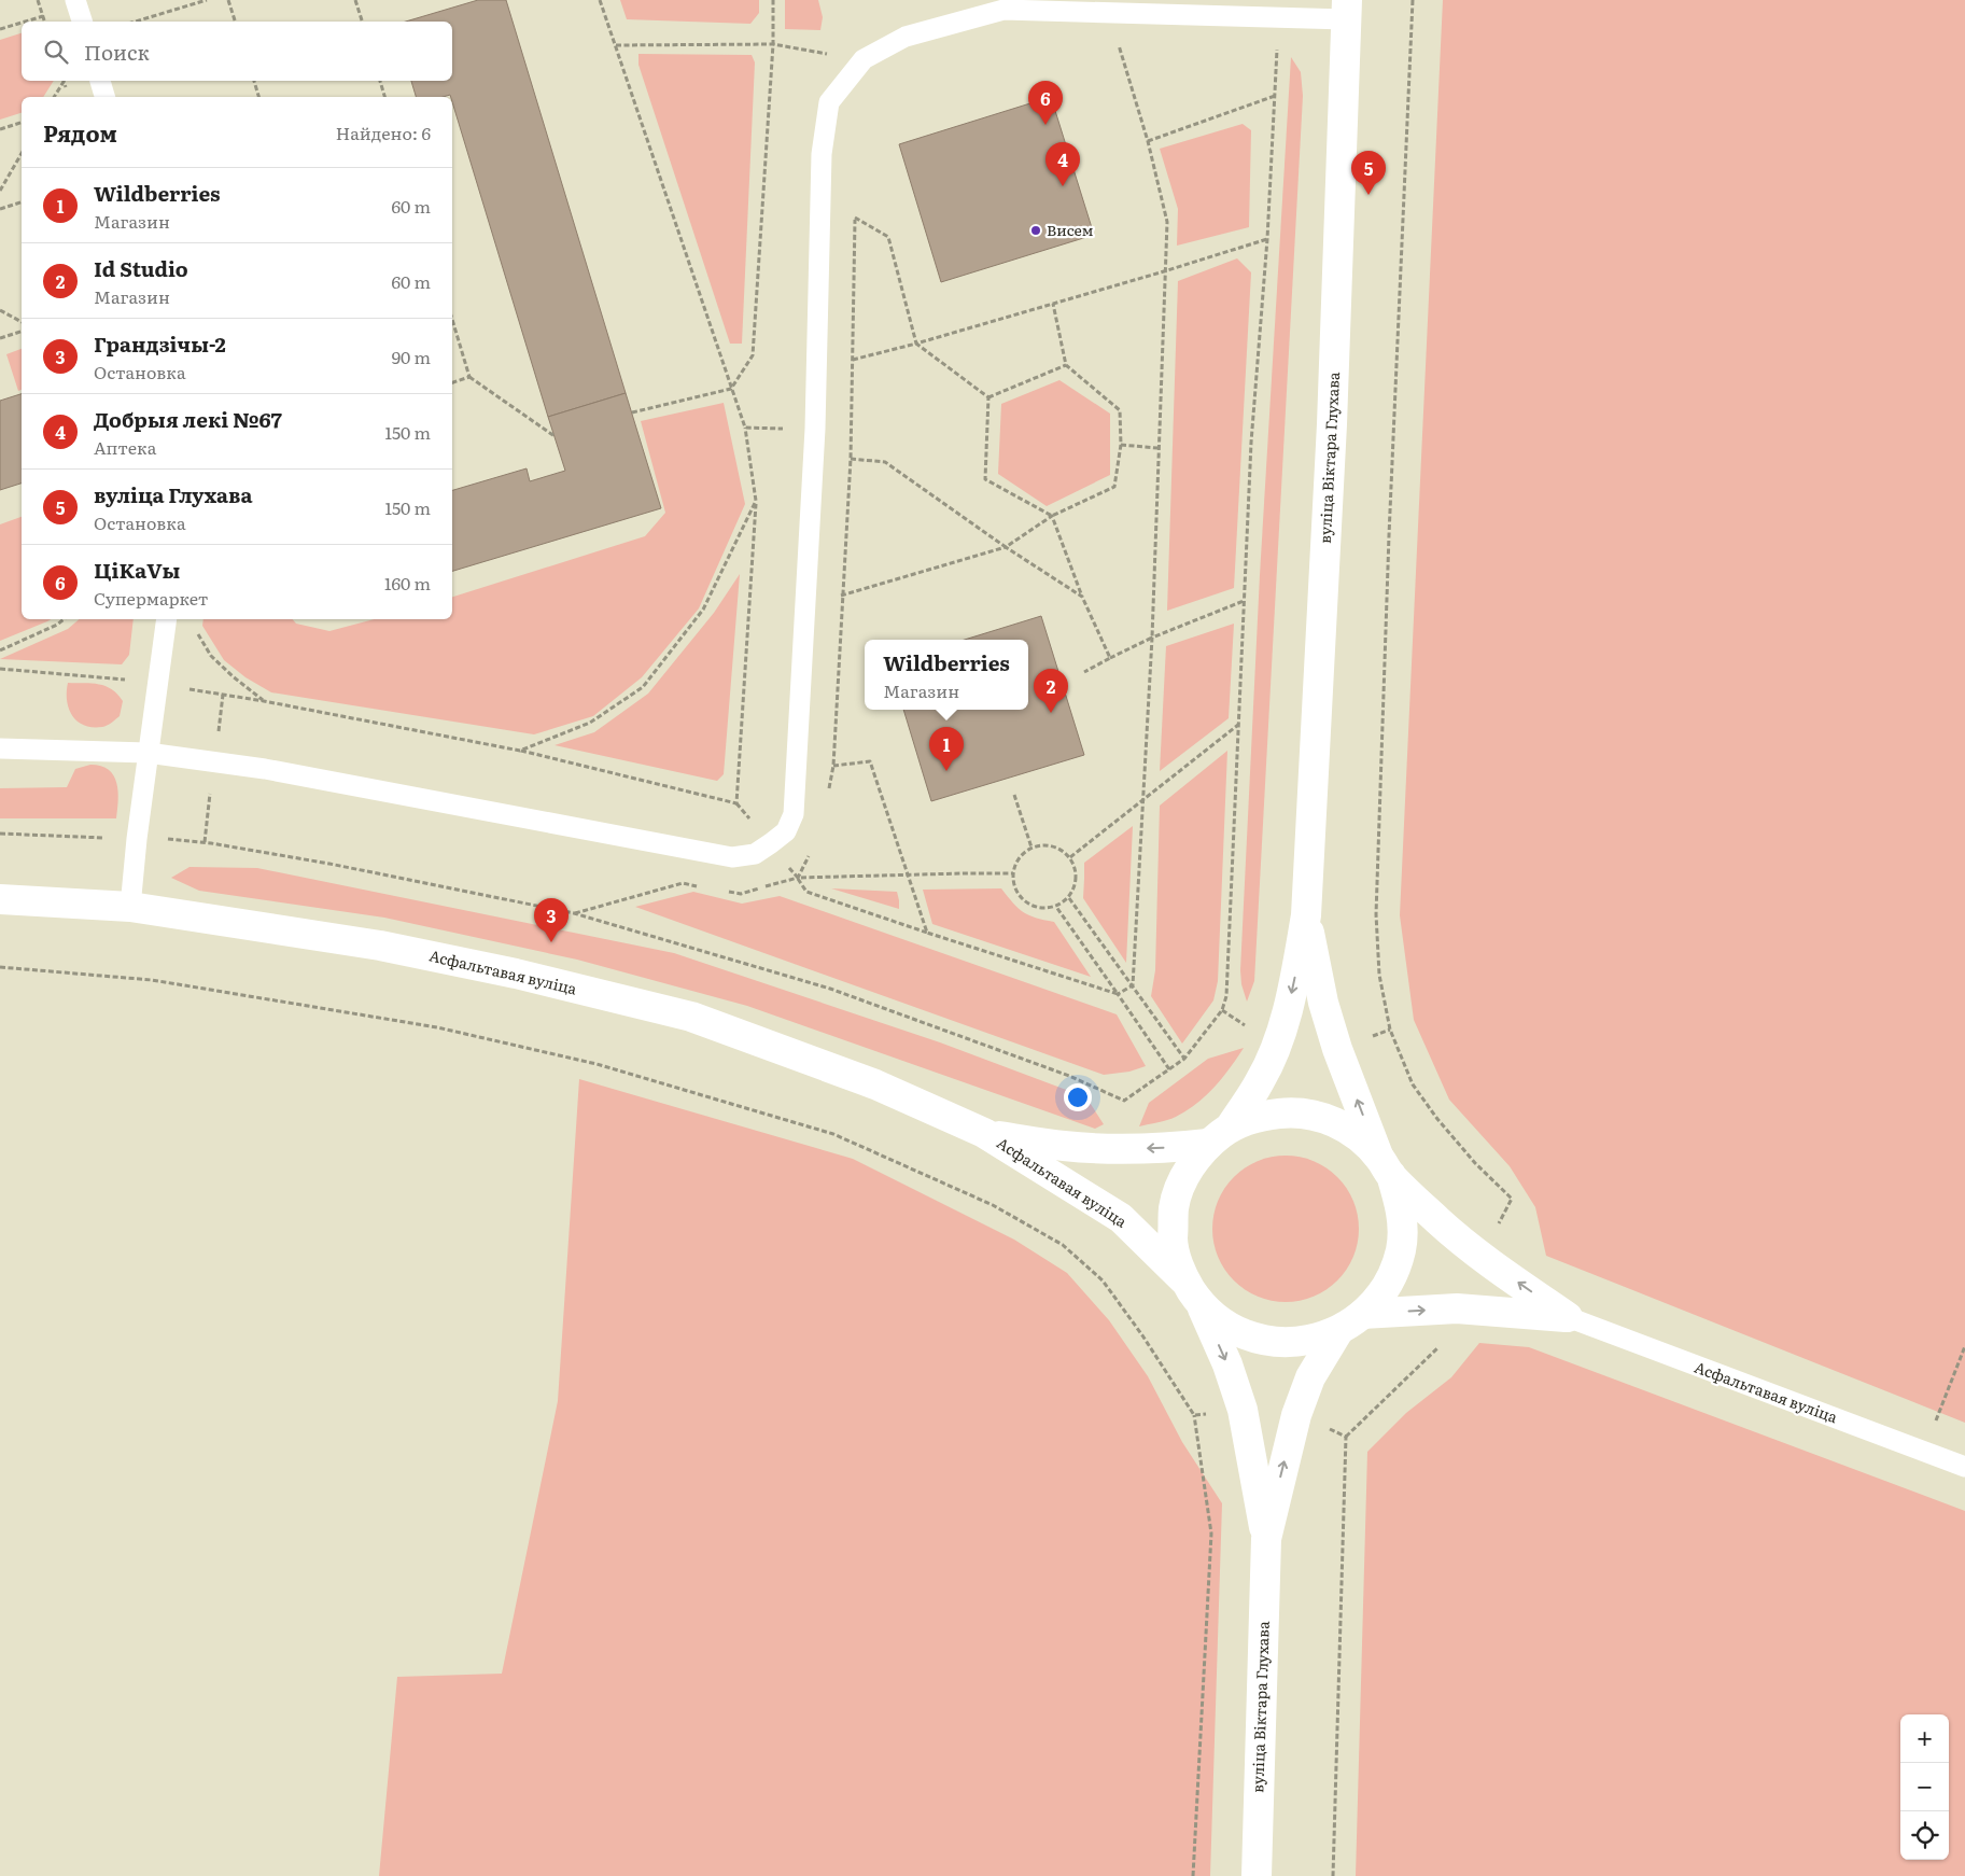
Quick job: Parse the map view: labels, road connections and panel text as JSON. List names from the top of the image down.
{
  "streets": {
    "street": ["вуліца Віктара Глухава", "Асфальтавая вуліца"]
  },
  "crossings": [
    ["вуліца Віктара Глухава", "Асфальтавая вуліца"]
  ],
  "places": ["Висем"],
  "page": {
    "search": "Поиск",
    "pins": [
      "6",
      "4",
      "5",
      "2",
      "1",
      "3"
    ],
    "heading": ["Рядом", "Найдено: 6"],
    "list": [
      {
        "mark": "1",
        "name": "Wildberries",
        "note": "Магазин",
        "value": "60 m"
      },
      {
        "mark": "2",
        "name": "Id Studio",
        "note": "Магазин",
        "value": "60 m"
      },
      {
        "mark": "3",
        "name": "Грандзічы-2",
        "note": "Остановка",
        "value": "90 m"
      },
      {
        "mark": "4",
        "name": "Добрыя лекі №67",
        "note": "Аптека",
        "value": "150 m"
      },
      {
        "mark": "5",
        "name": "вуліца Глухава",
        "note": "Остановка",
        "value": "150 m"
      },
      {
        "mark": "6",
        "name": "ЦiKaVы",
        "note": "Супермаркет",
        "value": "160 m"
      }
    ],
    "popup": ["Wildberries", "Магазин"],
    "map_buttons": ["+", "−"]
  }
}
